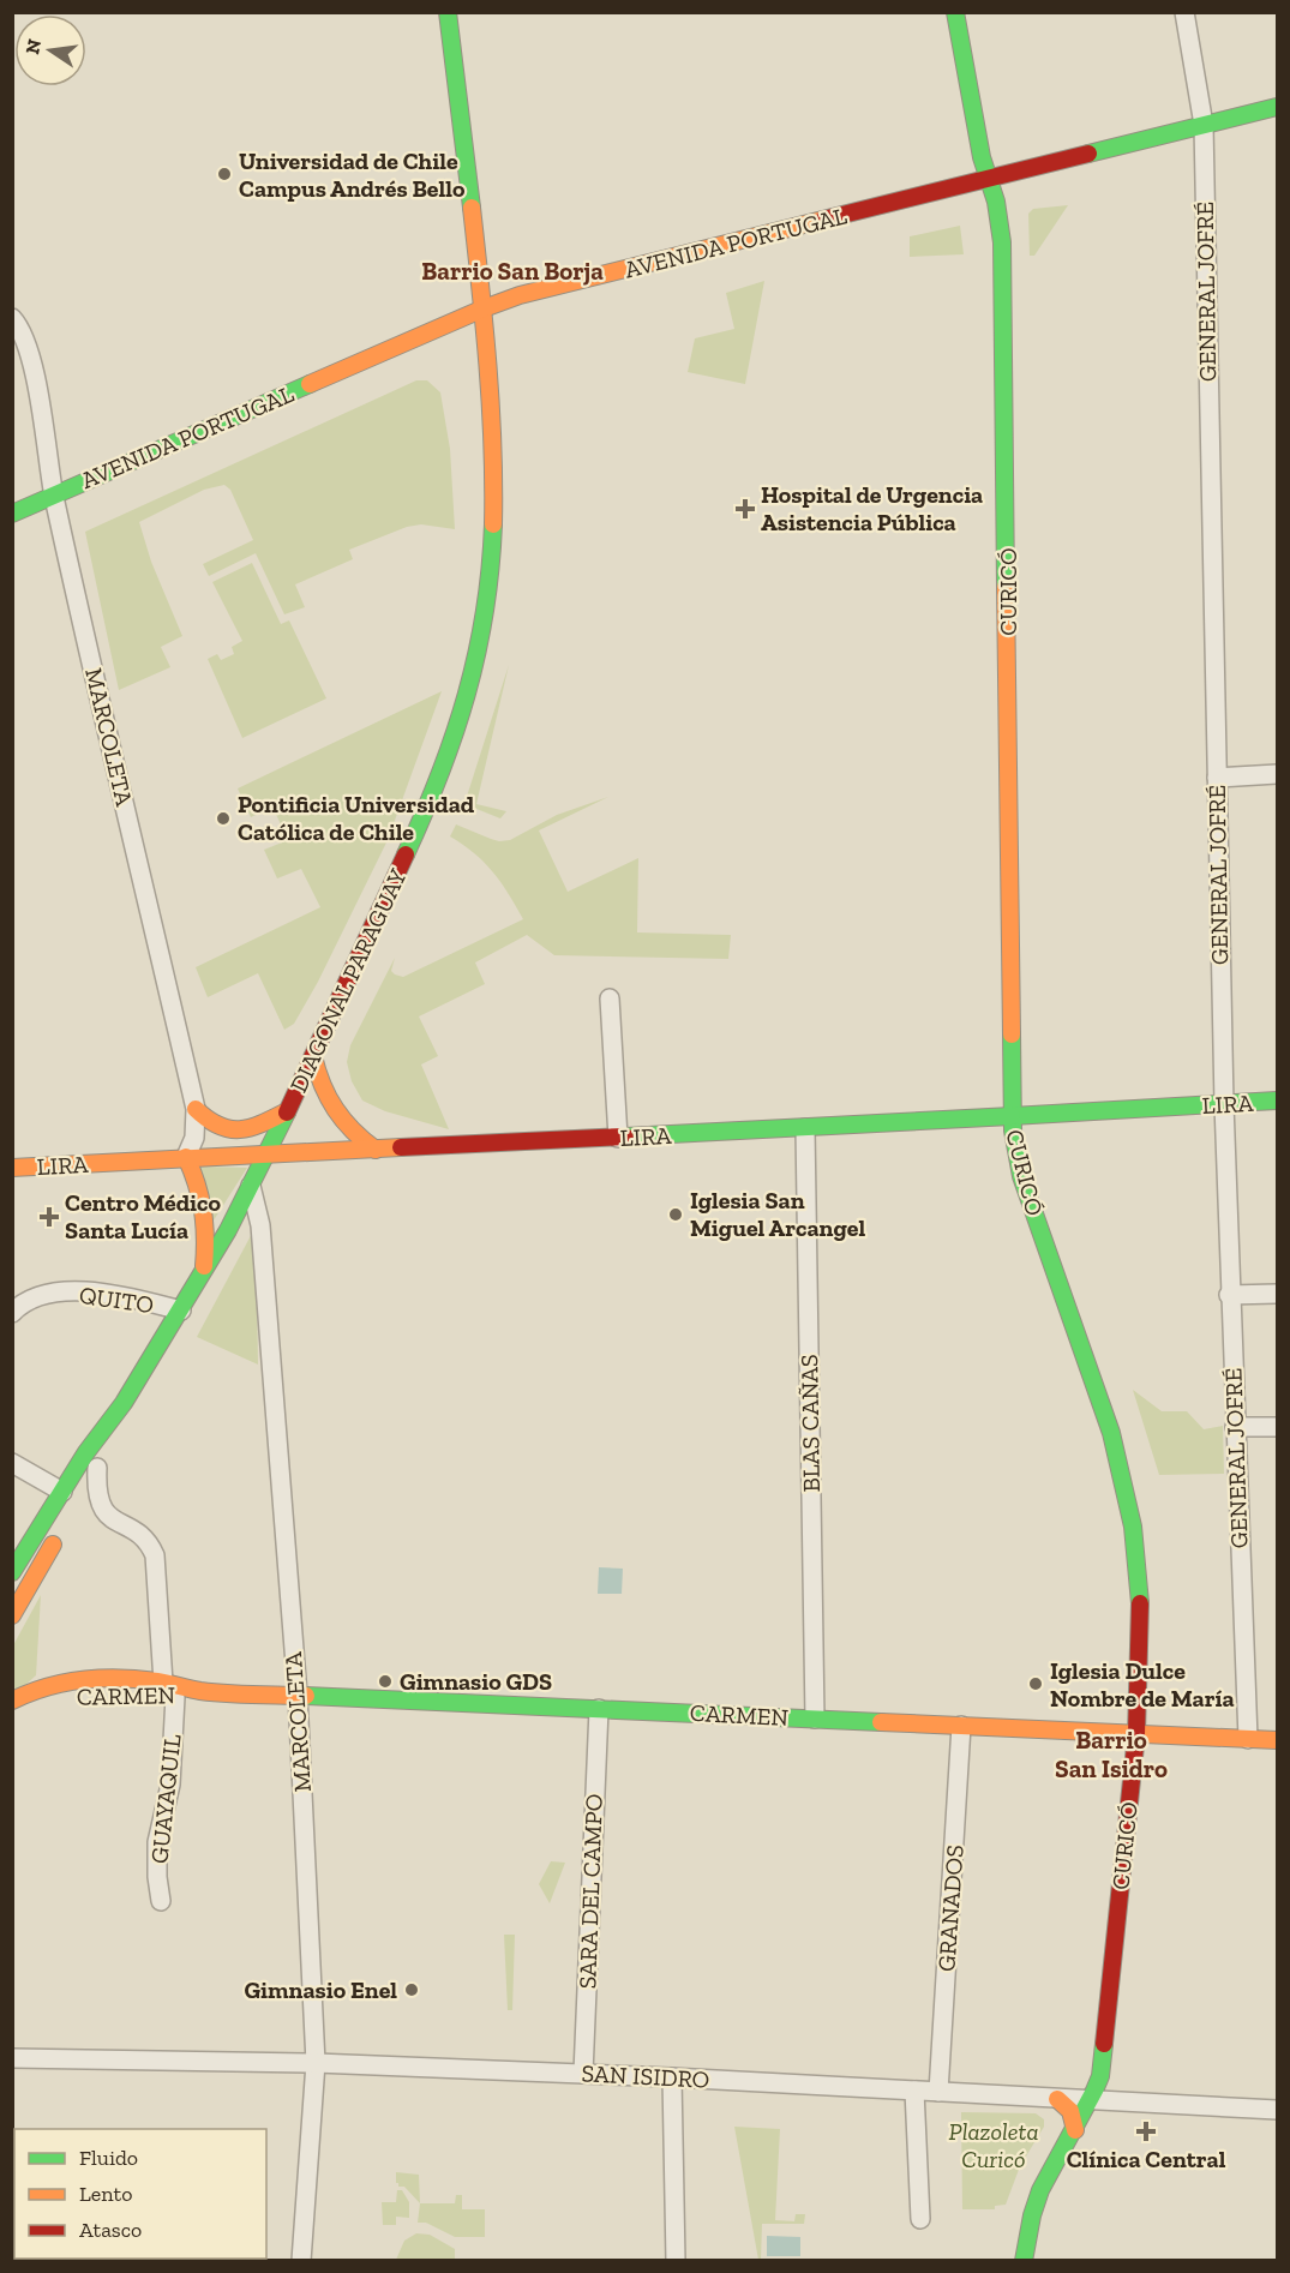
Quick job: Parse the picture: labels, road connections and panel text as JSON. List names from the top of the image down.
{
  "streets": {
    "main road": [
      "AVENIDA PORTUGAL",
      "CURICÓ",
      "DIAGONAL PARAGUAY",
      "LIRA",
      "CARMEN"
    ],
    "street": [
      "GENERAL JOFRÉ",
      "MARCOLETA",
      "QUITO",
      "BLAS CAÑAS",
      "GUAYAQUIL",
      "SARA DEL CAMPO",
      "GRANADOS",
      "SAN ISIDRO"
    ]
  },
  "crossings": [
    ["AVENIDA PORTUGAL", "GENERAL JOFRÉ"],
    ["AVENIDA PORTUGAL", "CURICÓ"],
    ["AVENIDA PORTUGAL", "MARCOLETA"],
    ["AVENIDA PORTUGAL", "DIAGONAL PARAGUAY"],
    ["GENERAL JOFRÉ", "LIRA"],
    ["GENERAL JOFRÉ", "CARMEN"],
    ["CURICÓ", "LIRA"],
    ["CURICÓ", "CARMEN"],
    ["CURICÓ", "SAN ISIDRO"],
    ["MARCOLETA", "DIAGONAL PARAGUAY"],
    ["MARCOLETA", "LIRA"],
    ["MARCOLETA", "CARMEN"],
    ["MARCOLETA", "SAN ISIDRO"],
    ["DIAGONAL PARAGUAY", "LIRA"],
    ["DIAGONAL PARAGUAY", "QUITO"],
    ["DIAGONAL PARAGUAY", "GUAYAQUIL"],
    ["LIRA", "BLAS CAÑAS"],
    ["BLAS CAÑAS", "CARMEN"],
    ["CARMEN", "GUAYAQUIL"],
    ["CARMEN", "SARA DEL CAMPO"],
    ["CARMEN", "GRANADOS"],
    ["SARA DEL CAMPO", "SAN ISIDRO"],
    ["GRANADOS", "SAN ISIDRO"]
  ],
  "districts": ["Barrio San Borja", "Barrio San Isidro"],
  "parks": ["Plazoleta Curicó"],
  "places": {
    "other": [
      "Universidad de Chile Campus Andrés Bello",
      "Pontificia Universidad Católica de Chile",
      "Iglesia San Miguel Arcangel",
      "Gimnasio GDS",
      "Iglesia Dulce Nombre de María",
      "Gimnasio Enel"
    ],
    "health": ["Hospital de Urgencia Asistencia Pública", "Centro Médico Santa Lucía", "Clínica Central"]
  },
  "legend": ["Fluido", "Lento", "Atasco"],
  "north": "left"
}
